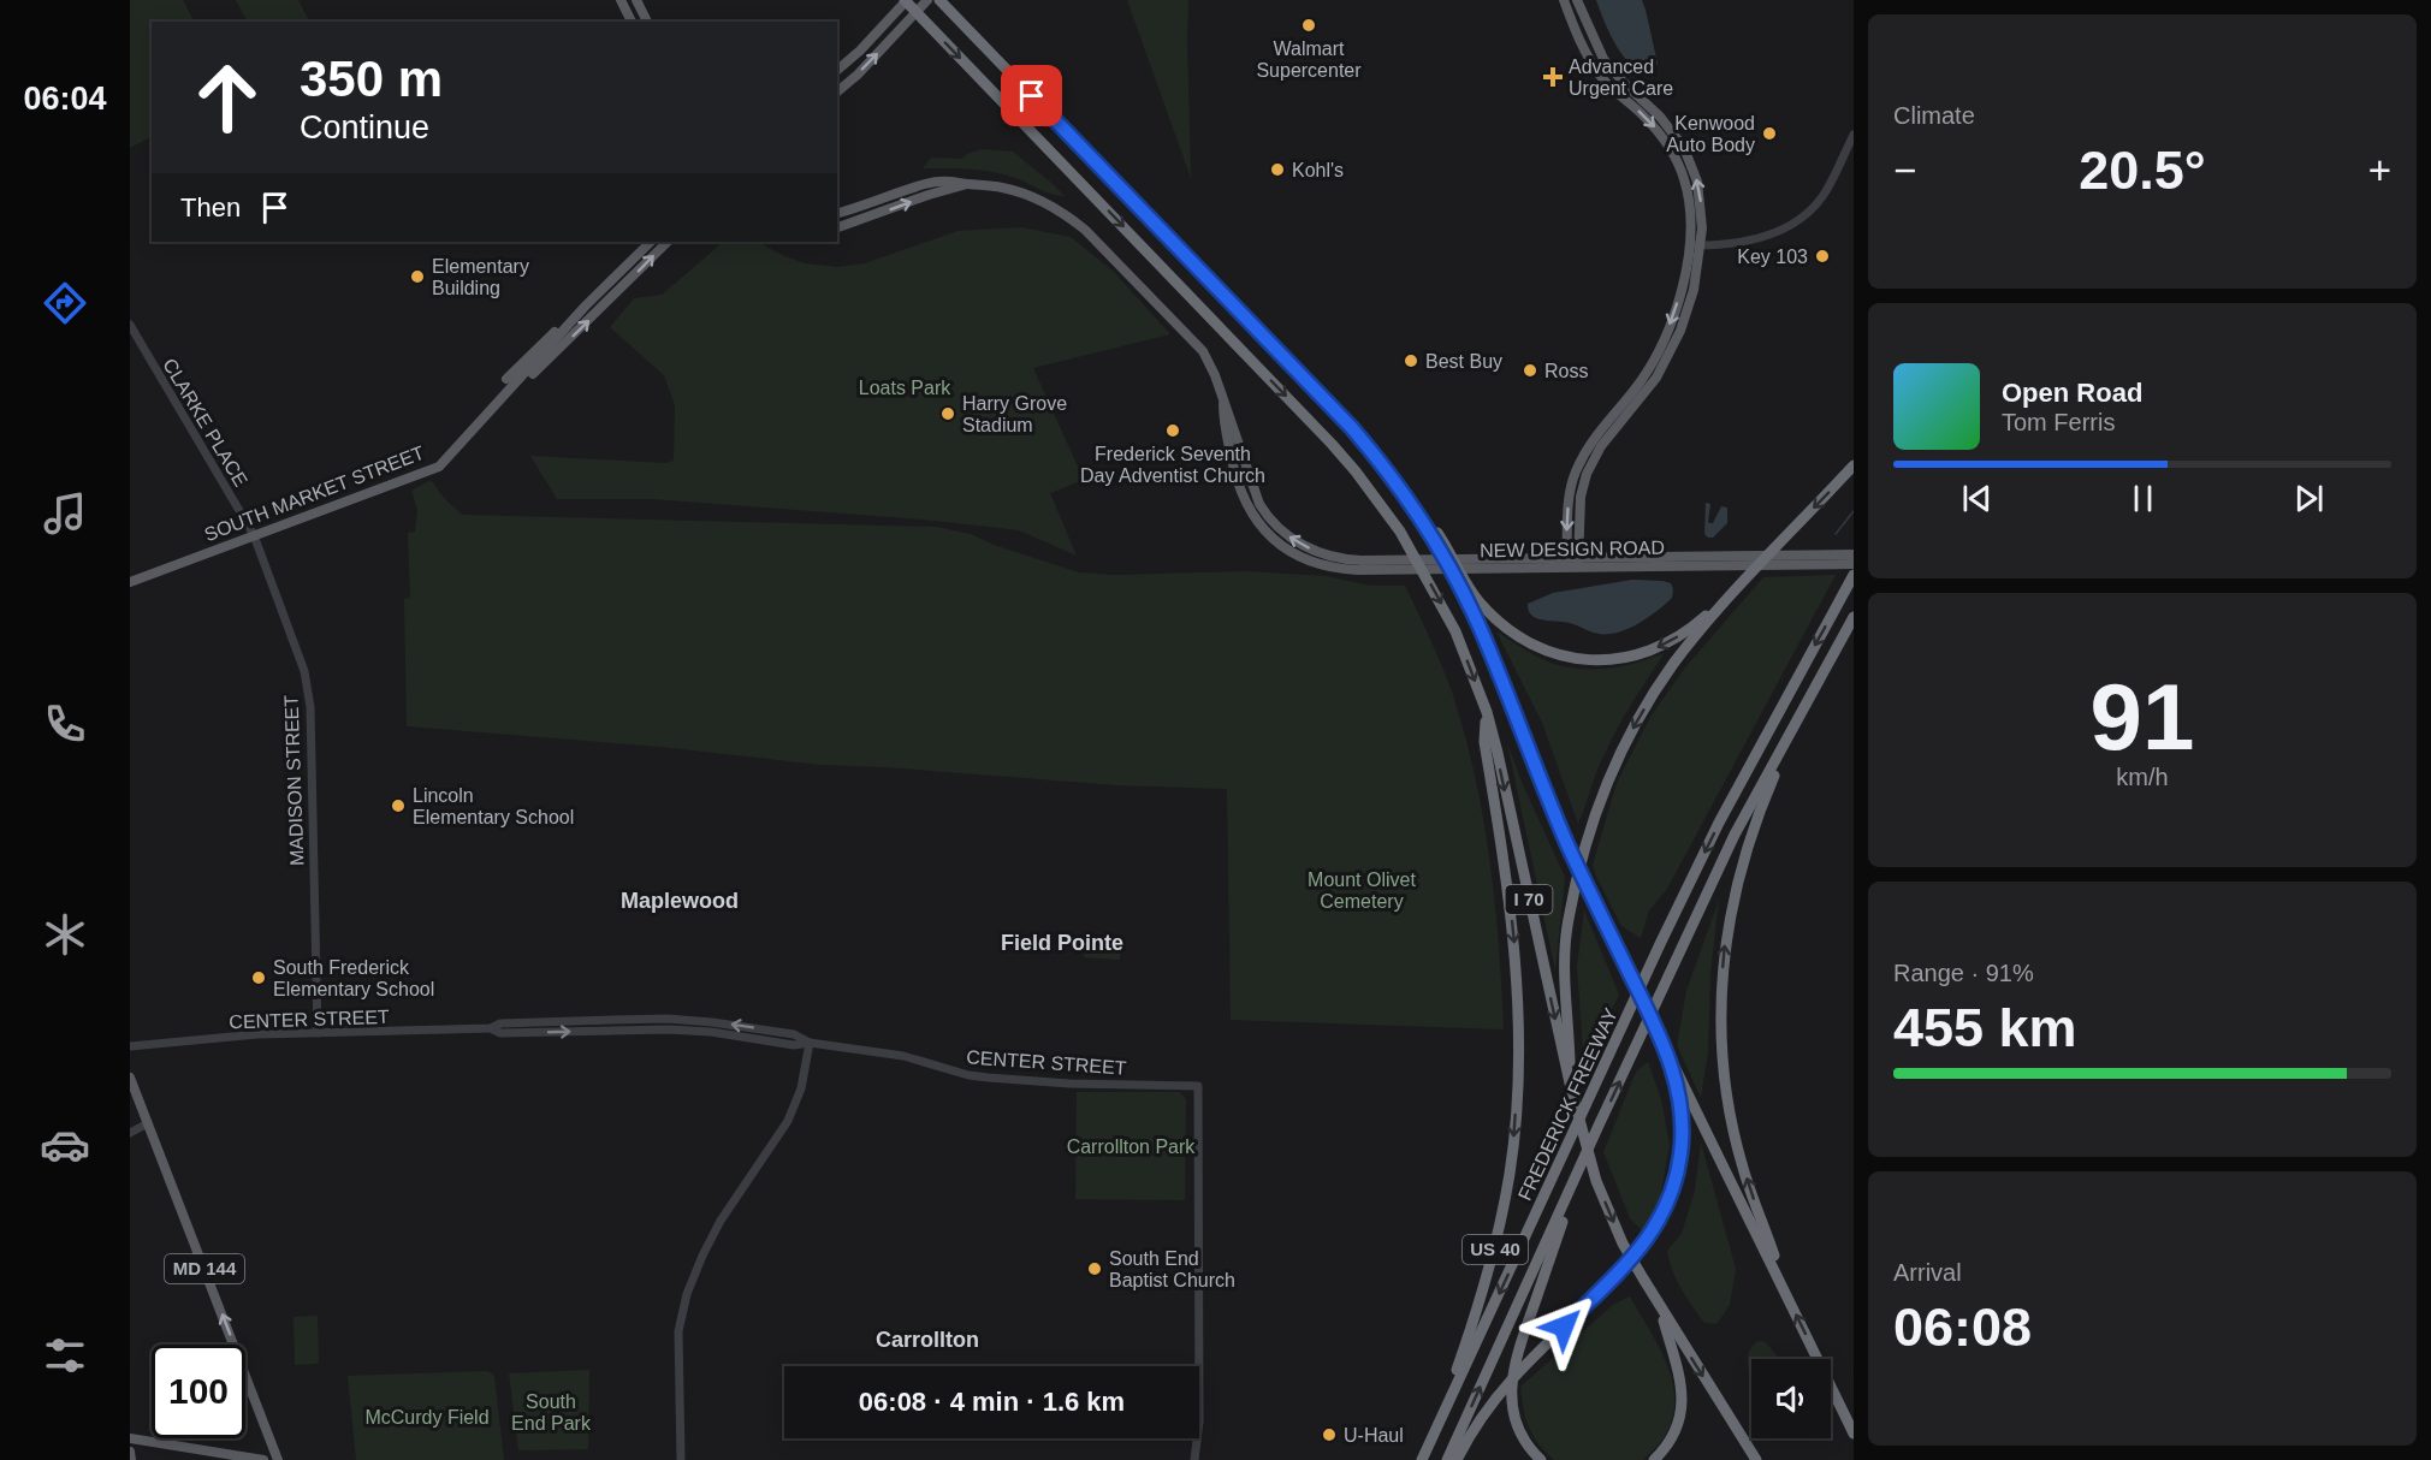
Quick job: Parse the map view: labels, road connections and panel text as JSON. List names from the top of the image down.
{
  "streets": {
    "highway": ["I 70", "FREDERICK FREEWAY", "US 40"],
    "main road": ["SOUTH MARKET STREET", "NEW DESIGN ROAD", "MD 144"],
    "street": ["CLARKE PLACE", "MADISON STREET", "CENTER STREET"]
  },
  "crossings": [
    ["CLARKE PLACE", "SOUTH MARKET STREET"],
    ["CLARKE PLACE", "MADISON STREET"],
    ["SOUTH MARKET STREET", "MADISON STREET"],
    ["MADISON STREET", "CENTER STREET"],
    ["I 70", "US 40"],
    ["FREDERICK FREEWAY", "US 40"]
  ],
  "districts": ["Maplewood", "Field Pointe", "Carrollton"],
  "parks": [
    "Loats Park",
    "Mount Olivet Cemetery",
    "Carrollton Park",
    "South End Park",
    "McCurdy Field"
  ],
  "places": {
    "other": [
      "Walmart Supercenter",
      "Kenwood Auto Body",
      "Kohl's",
      "Key 103",
      "Elementary Building",
      "Best Buy",
      "Ross",
      "Harry Grove Stadium",
      "Frederick Seventh Day Adventist Church",
      "Lincoln Elementary School",
      "South Frederick Elementary School",
      "South End Baptist Church",
      "U-Haul"
    ],
    "health": ["Advanced Urgent Care"]
  },
  "page": {
    "tabs": "06:04",
    "tile": [
      "Climate",
      ["91", "km/h"],
      ["Range · 91%", "455 km"],
      ["Arrival", "06:08"]
    ],
    "turn": ["350 m", "Continue"],
    "heat": ["−", "20.5°", "+"],
    "then": "Then",
    "song": ["Open Road", "Tom Ferris"],
    "limit": "100",
    "trip": "06:08 · 4 min · 1.6 km"
  }
}
